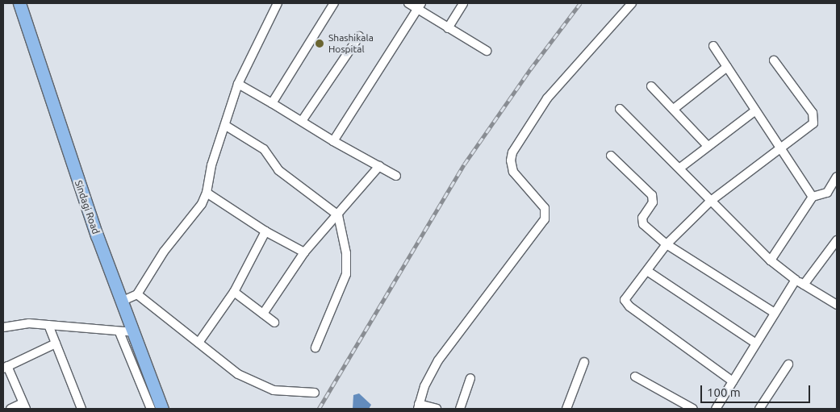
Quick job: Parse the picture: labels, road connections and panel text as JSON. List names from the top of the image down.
{
  "streets": {
    "main road": ["Sindagi Road"]
  },
  "places": ["Shashikala Hospital"],
  "scale_bar": "100 m"
}
